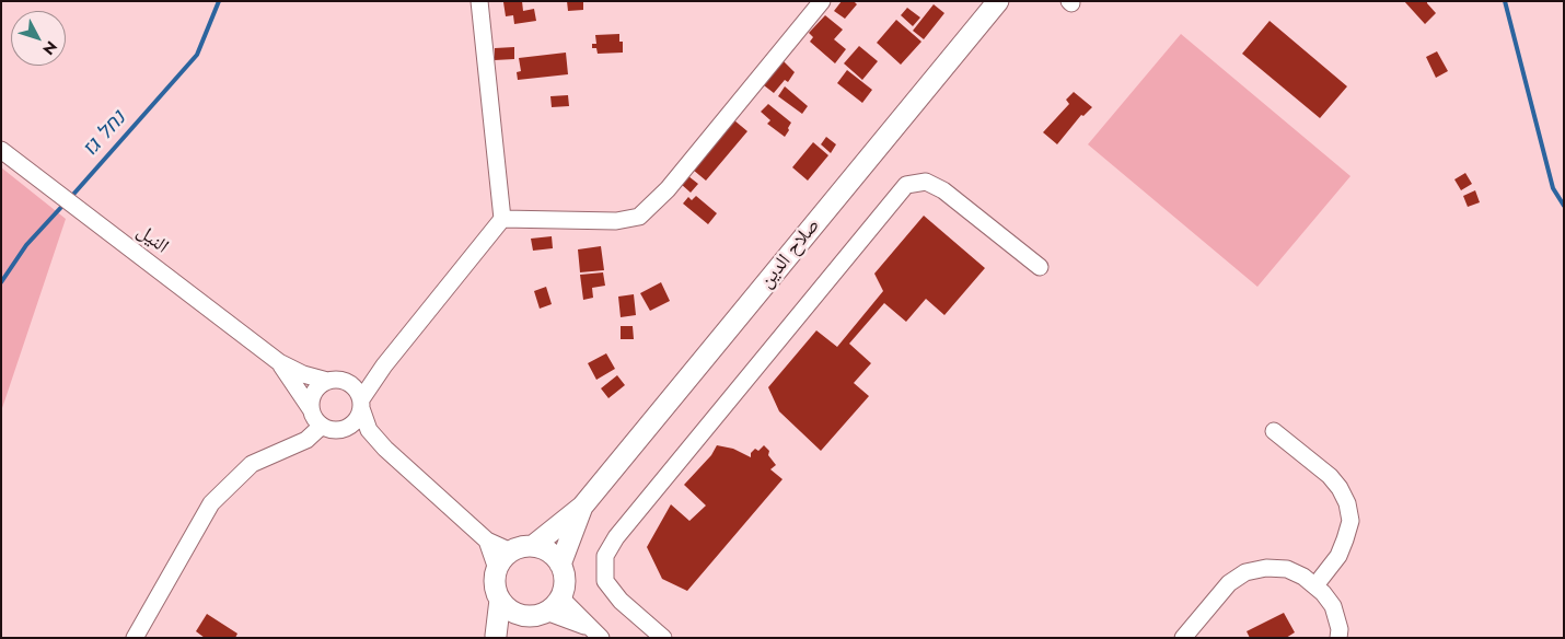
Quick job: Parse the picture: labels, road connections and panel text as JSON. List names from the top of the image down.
{
  "streets": {
    "main road": ["صلاح الدين"],
    "street": ["النيل"]
  },
  "water": ["נחל גז"],
  "north": "bottom right"
}
